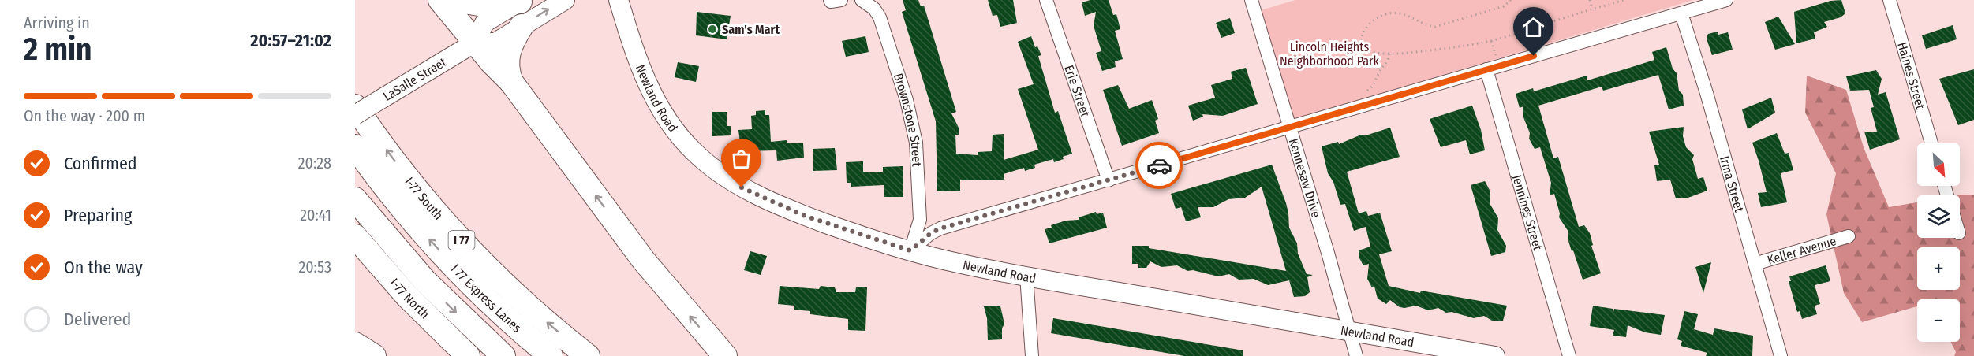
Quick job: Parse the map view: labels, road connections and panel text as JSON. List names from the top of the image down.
{
  "streets": {
    "highway": [
      "I-77 South",
      "I 77",
      "I 77 Express Lanes",
      "I-77 North"
    ],
    "street": [
      "Haines Street",
      "LaSalle Street",
      "Erie Street",
      "Newland Road",
      "Brownstone Street",
      "Kennesaw Drive",
      "Irma Street",
      "Jennings Street",
      "Keller Avenue"
    ]
  },
  "crossings": [
    ["Newland Road", "Brownstone Street"],
    ["Newland Road", "Kennesaw Drive"],
    ["Irma Street", "Keller Avenue"]
  ],
  "parks": ["Lincoln Heights Neighborhood Park"],
  "places": ["Sam's Mart"],
  "north": "bottom right",
  "page": {
    "heading": ["2 min", "Arriving in", "20:57–21:02"],
    "bar": "On the way · 200 m",
    "list": [
      ["Confirmed", "20:28"],
      ["Preparing", "20:41"],
      ["On the way", "20:53"],
      "Delivered"
    ],
    "map_buttons": ["+", "−"]
  }
}
